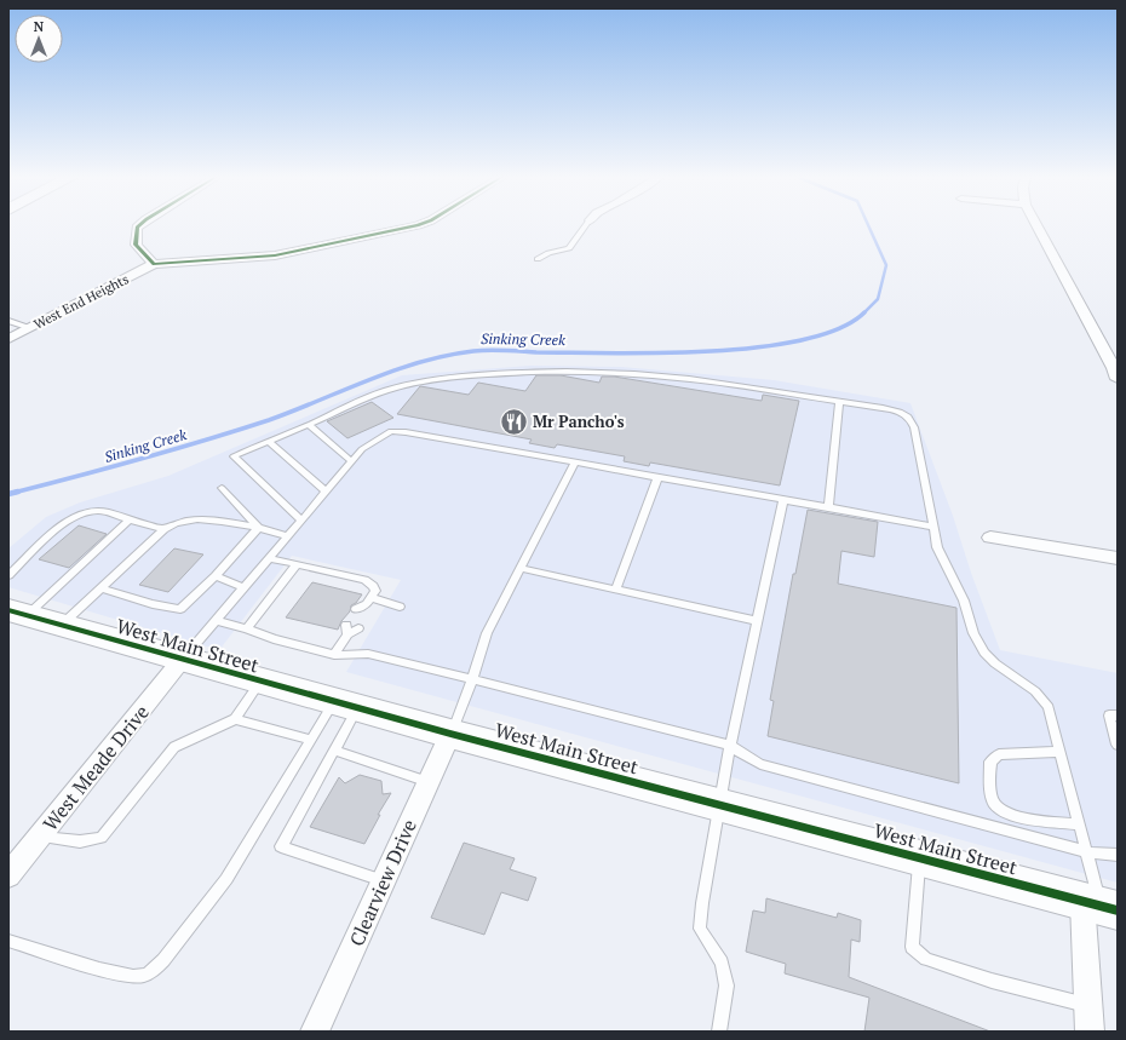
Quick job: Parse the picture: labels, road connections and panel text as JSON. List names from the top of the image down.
{
  "streets": {
    "main road": ["West Main Street"],
    "street": ["West End Heights", "West Meade Drive", "Clearview Drive"]
  },
  "crossings": [
    ["West Main Street", "West Meade Drive"],
    ["West Main Street", "Clearview Drive"]
  ],
  "water": ["Sinking Creek"],
  "places": {
    "restaurant": ["Mr Pancho's"]
  },
  "north": "top"
}
